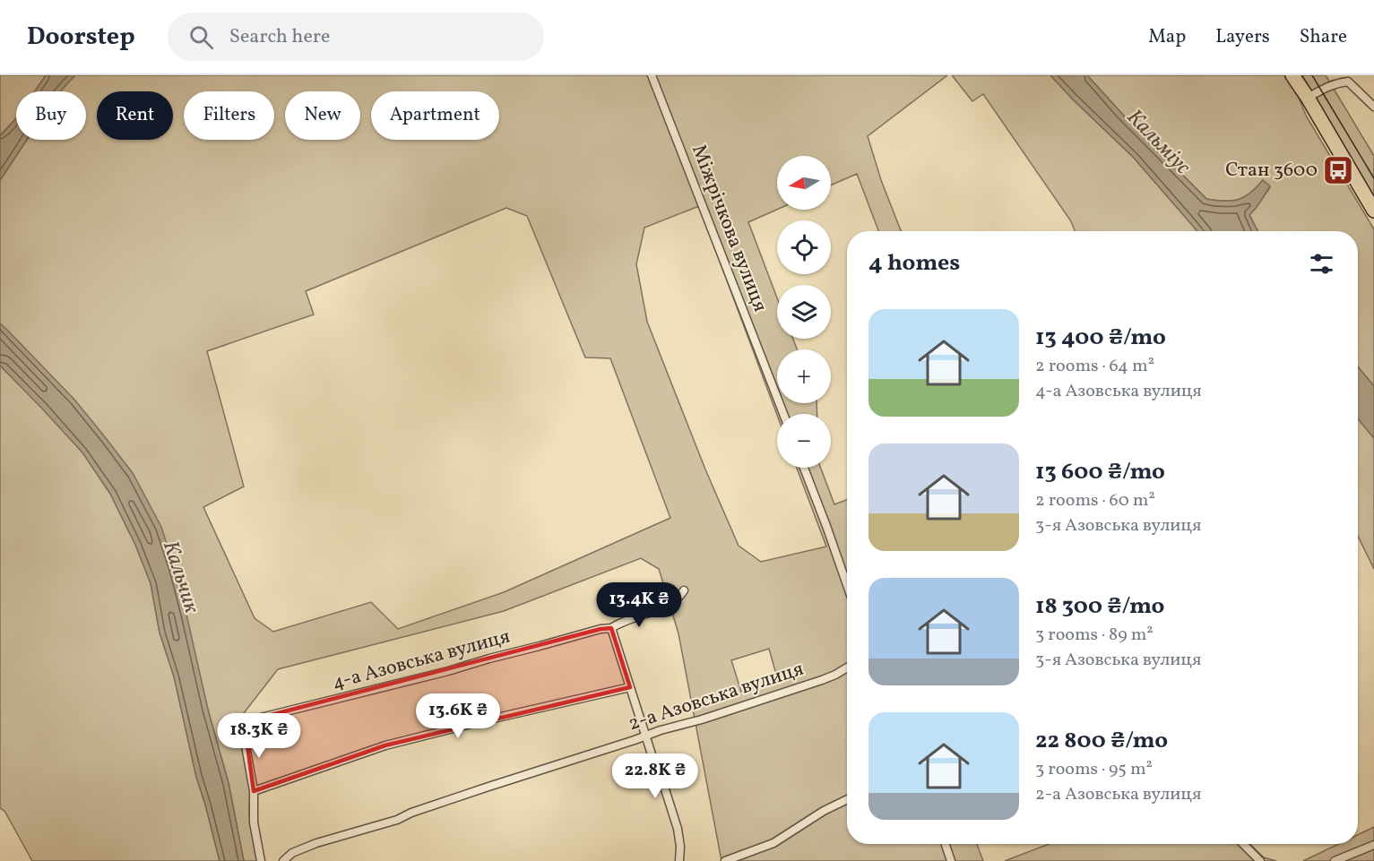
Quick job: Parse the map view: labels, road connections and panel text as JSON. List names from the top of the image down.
{
  "streets": {
    "street": ["Міжрічкова вулиця", "4-а Азовська вулиця", "2-а Азовська вулиця"]
  },
  "water": ["Кальміус", "Кальчик"],
  "places": {
    "bus stop": ["Стан 3600"]
  },
  "north": "left",
  "page": {
    "header": "Doorstep",
    "search": "Search here",
    "nav": ["Map", "Layers", "Share"],
    "chip": [
      "Buy",
      "Rent",
      "Filters",
      "New",
      "Apartment"
    ],
    "map_buttons": ["+", "−"],
    "heading": "4 homes",
    "list": [
      {
        "name": "13 400 ₴/mo",
        "note": "2 rooms · 64 m² · 4-а Азовська вулиця"
      },
      {
        "name": "13 600 ₴/mo",
        "note": "2 rooms · 60 m² · 3-я Азовська вулиця"
      },
      {
        "name": "18 300 ₴/mo",
        "note": "3 rooms · 89 m² · 3-я Азовська вулиця"
      },
      {
        "name": "22 800 ₴/mo",
        "note": "3 rooms · 95 m² · 2-а Азовська вулиця"
      }
    ],
    "price": [
      "13.4K ₴",
      "13.6K ₴",
      "18.3K ₴",
      "22.8K ₴"
    ]
  }
}
